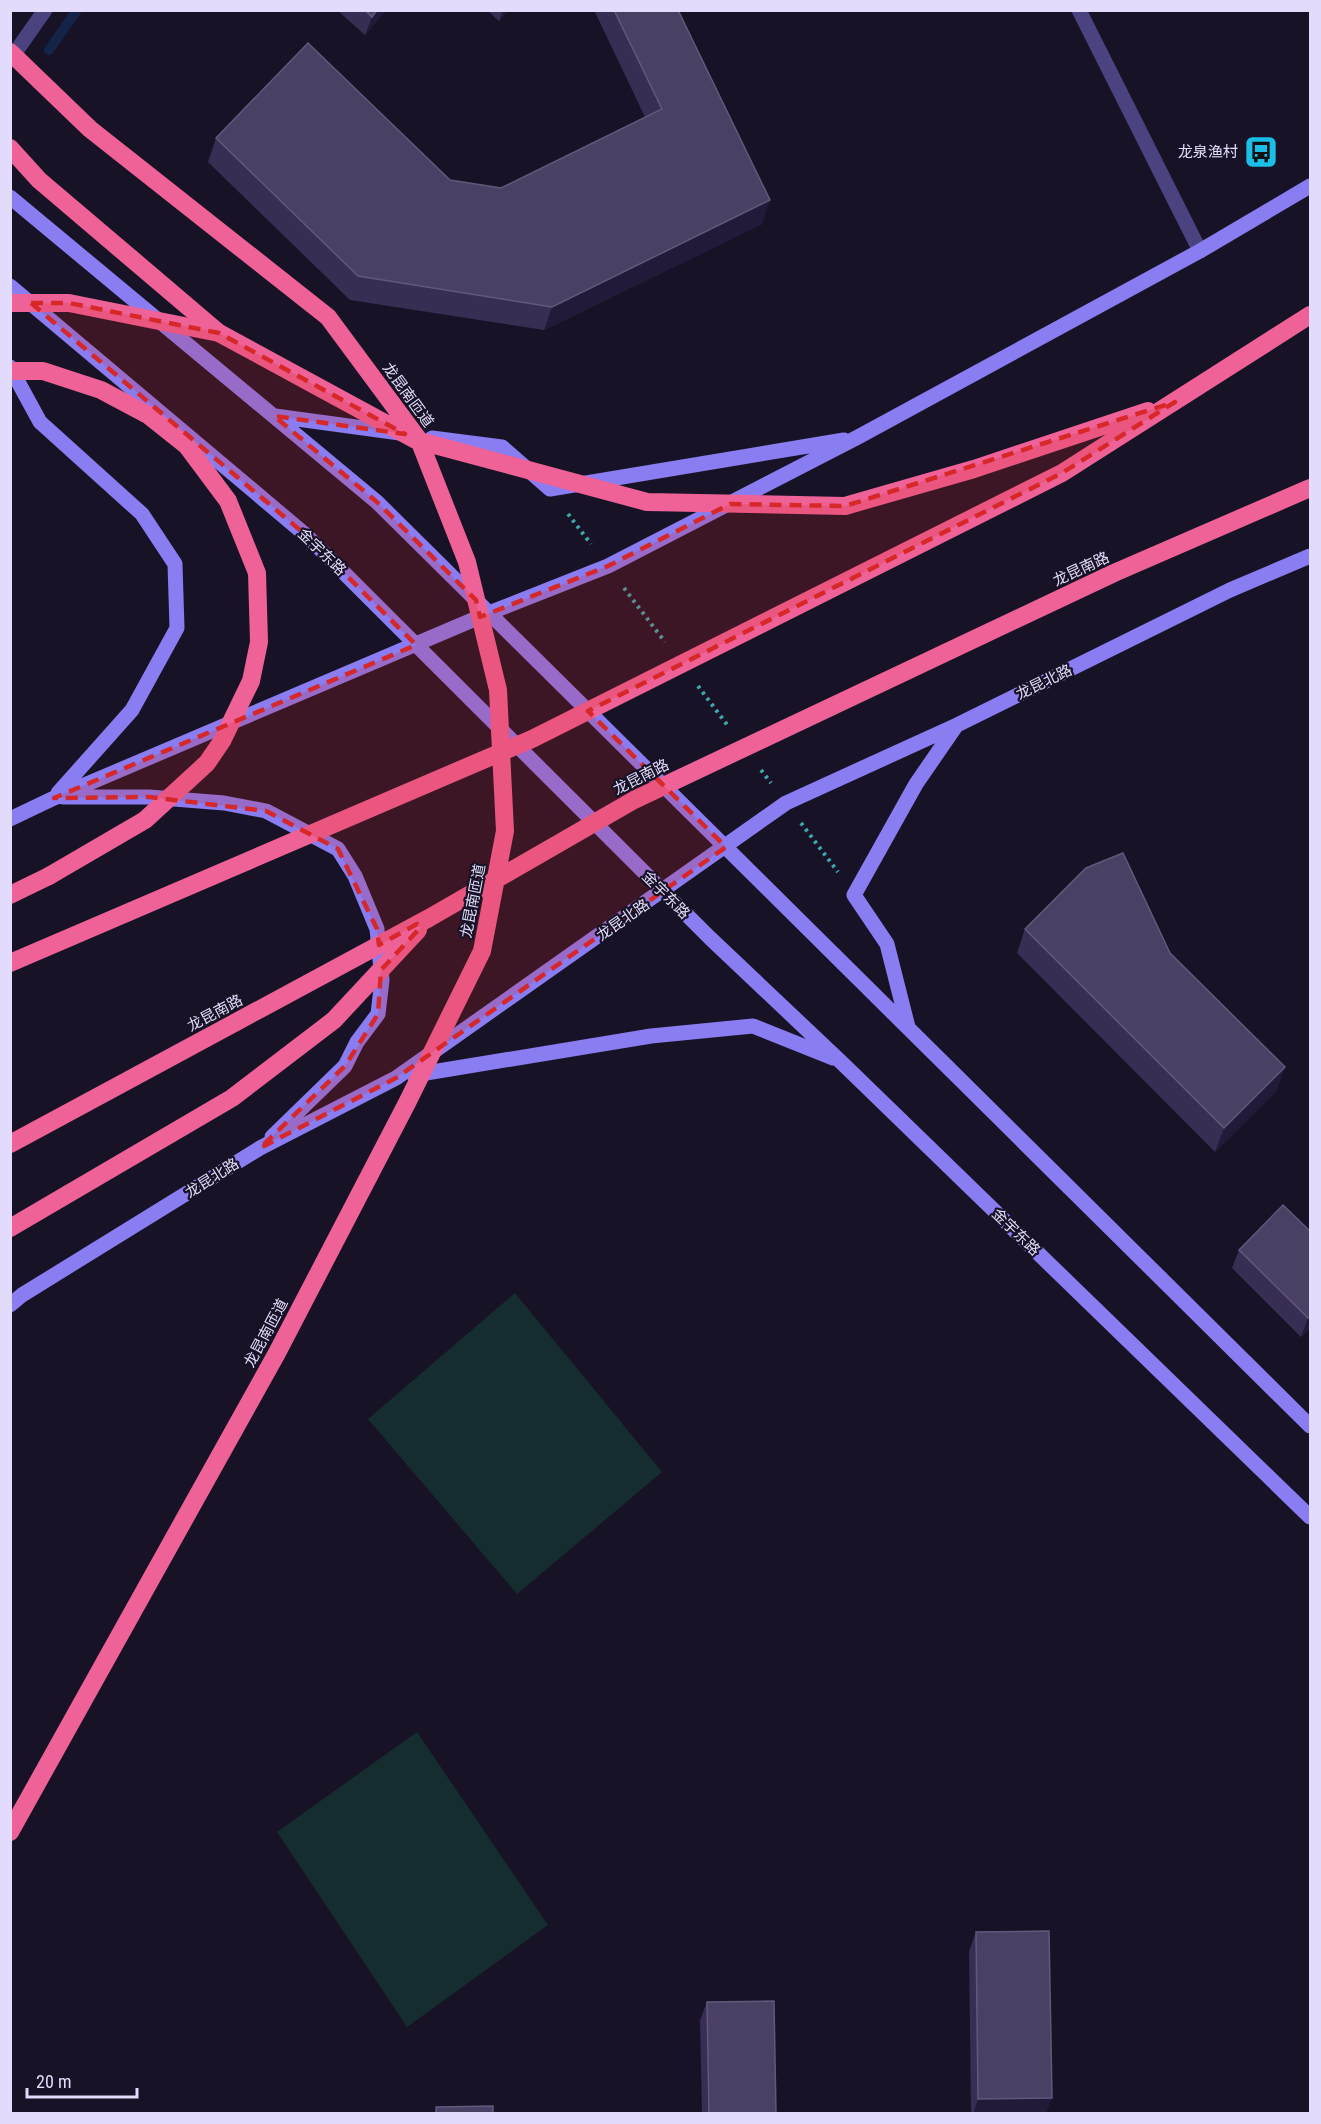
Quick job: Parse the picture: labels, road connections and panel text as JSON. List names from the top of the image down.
{
  "streets": {
    "highway": ["龙昆南匝道", "龙昆南路"],
    "main road": ["金宇东路", "龙昆北路"]
  },
  "crossings": [
    ["金宇东路", "龙昆北路"]
  ],
  "places": {
    "bus stop": ["龙泉渔村"]
  },
  "scale_bar": "20 m"
}
